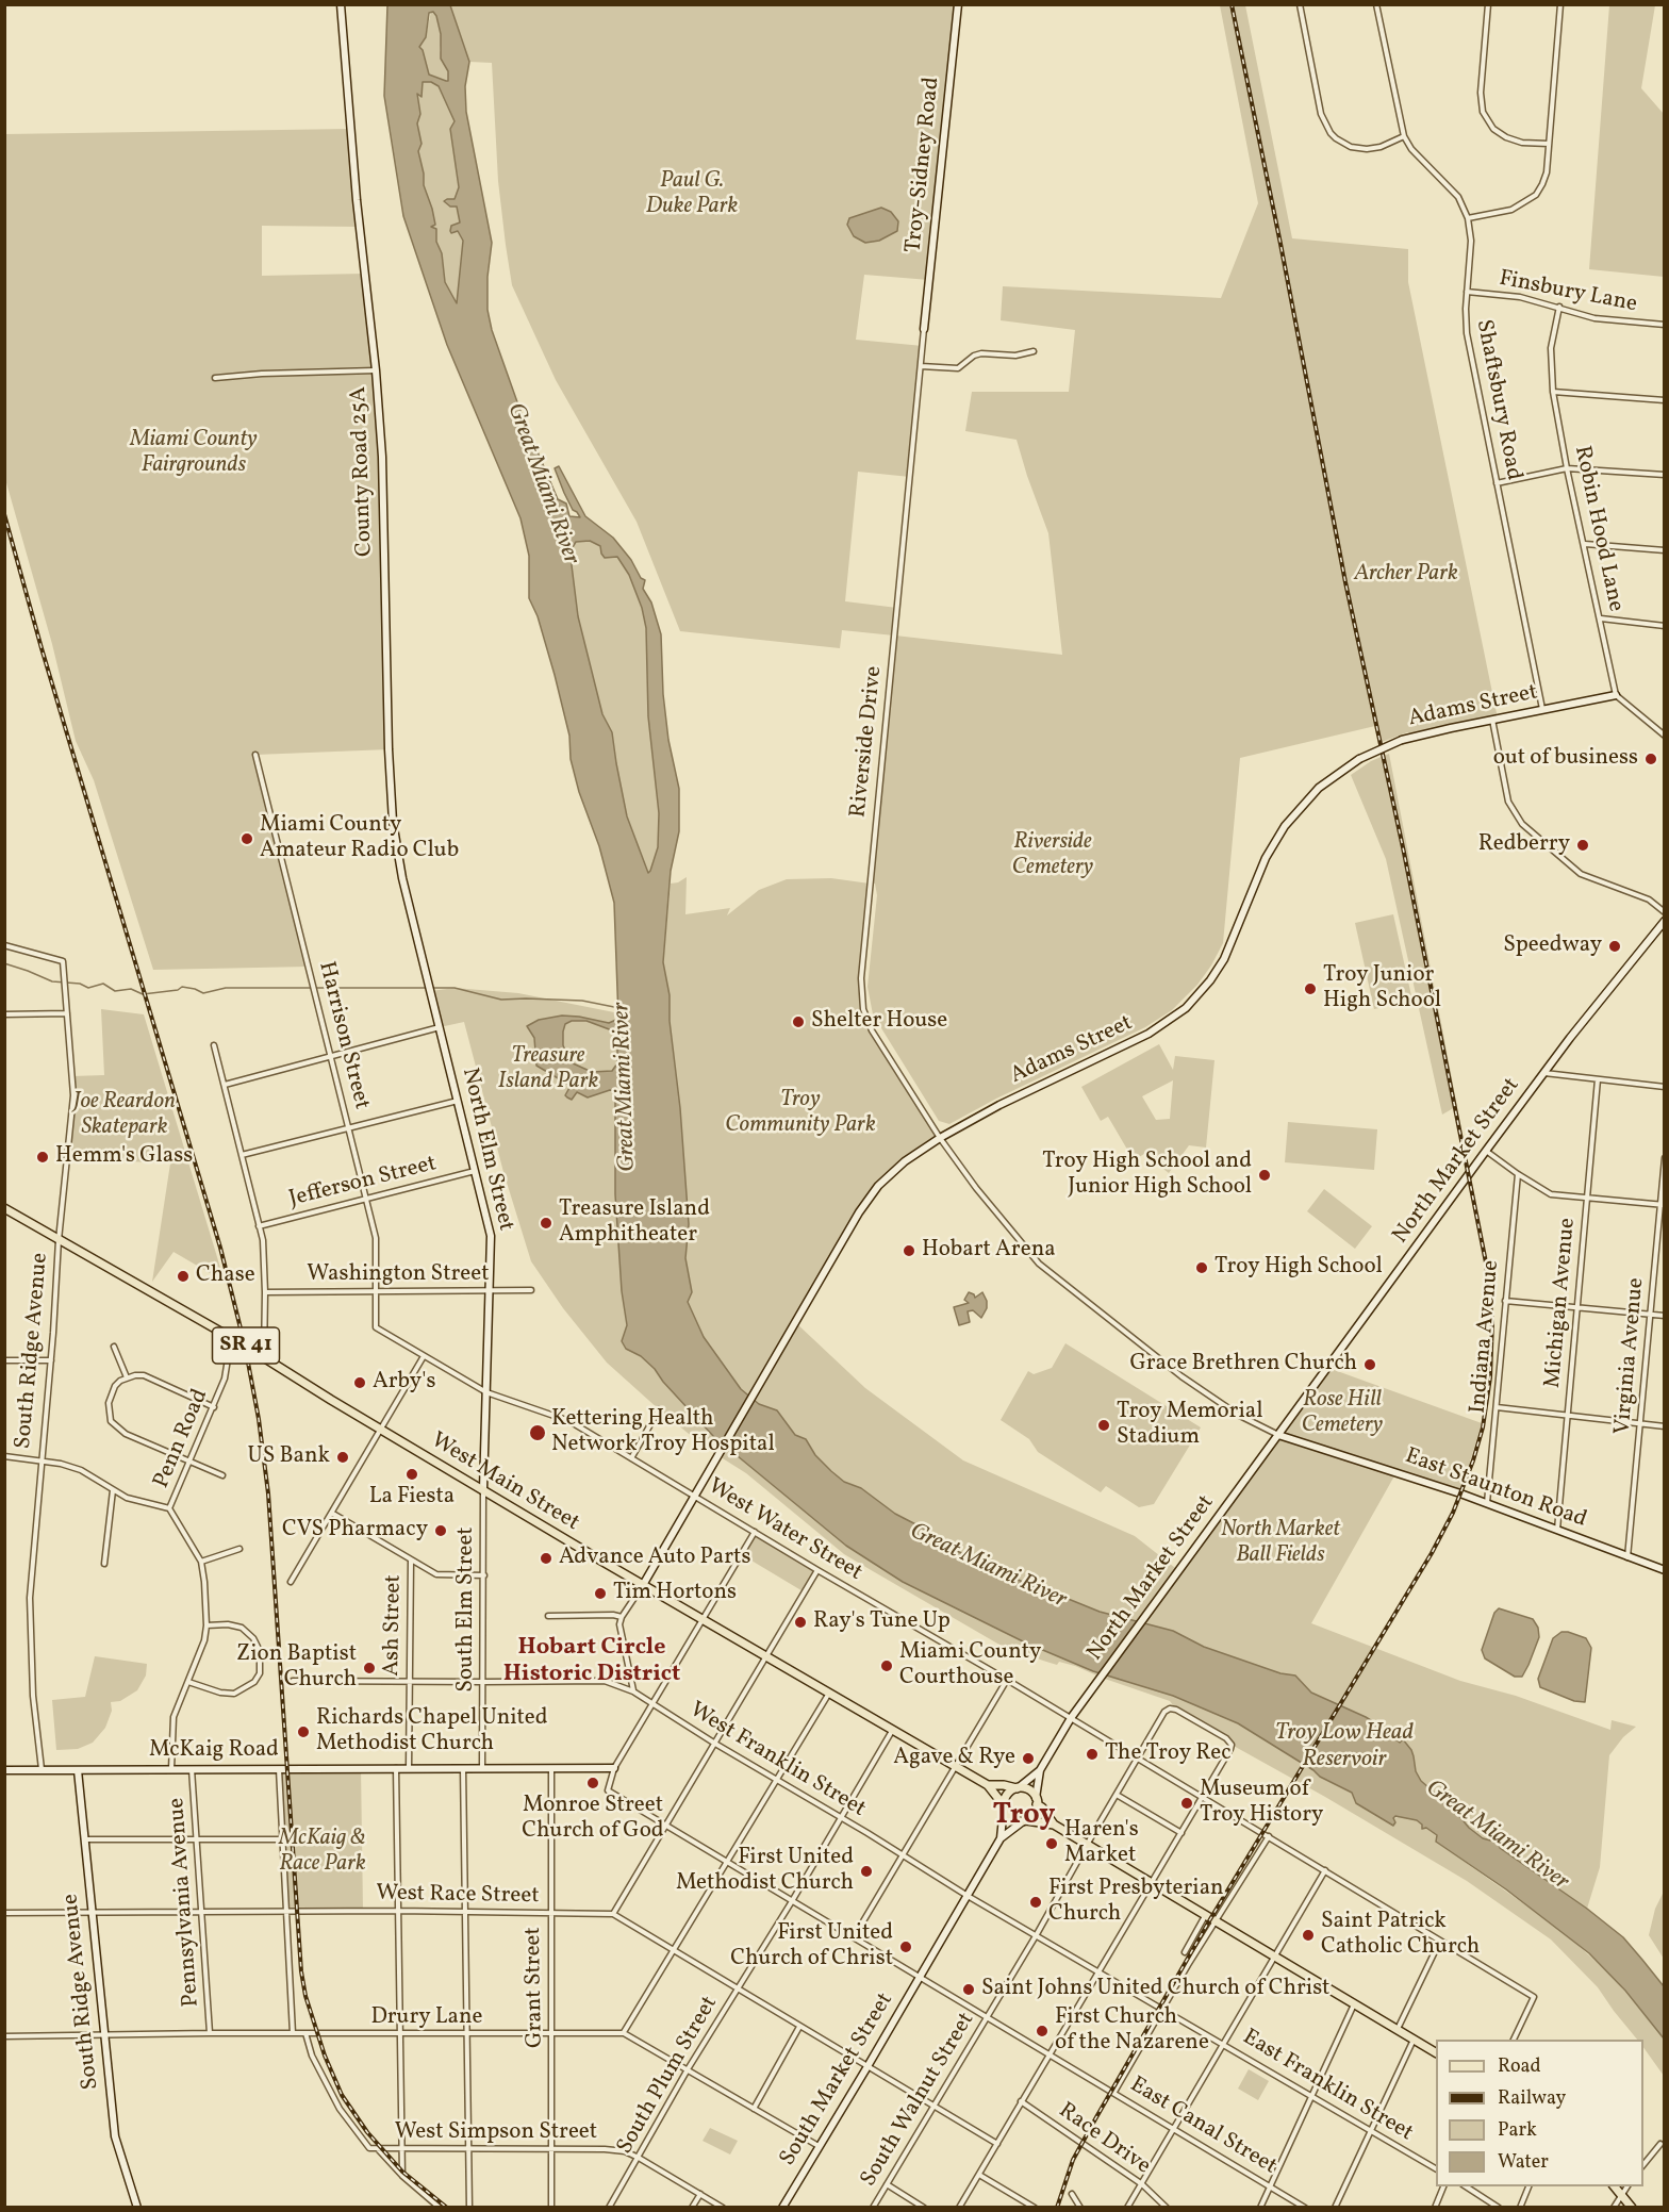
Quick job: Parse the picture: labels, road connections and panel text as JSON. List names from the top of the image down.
{
  "streets": {
    "main road": ["SR 41", "West Main Street"],
    "street": [
      "Troy-Sidney Road",
      "Finsbury Lane",
      "Shaftsbury Road",
      "County Road 25A",
      "Robin Hood Lane",
      "Adams Street",
      "Riverside Drive",
      "Harrison Street",
      "North Elm Street",
      "North Market Street",
      "Jefferson Street",
      "Washington Street",
      "Michigan Avenue",
      "Indiana Avenue",
      "South Ridge Avenue",
      "Virginia Avenue",
      "Penn Road",
      "East Staunton Road",
      "West Water Street",
      "South Elm Street",
      "Ash Street",
      "McKaig Road",
      "West Franklin Street",
      "West Race Street",
      "Pennsylvania Avenue",
      "Grant Street",
      "Drury Lane",
      "South Plum Street",
      "South Market Street",
      "East Franklin Street",
      "South Walnut Street",
      "East Canal Street",
      "West Simpson Street",
      "Race Drive"
    ]
  },
  "crossings": [
    ["Troy-Sidney Road", "Riverside Drive"],
    ["Finsbury Lane", "Shaftsbury Road"],
    ["Finsbury Lane", "Robin Hood Lane"],
    ["Shaftsbury Road", "Adams Street"],
    ["County Road 25A", "North Elm Street"],
    ["Robin Hood Lane", "Adams Street"],
    ["Adams Street", "Riverside Drive"],
    ["Adams Street", "West Main Street"],
    ["Adams Street", "West Water Street"],
    ["Riverside Drive", "North Market Street"],
    ["Riverside Drive", "East Staunton Road"],
    ["Harrison Street", "Jefferson Street"],
    ["Harrison Street", "Washington Street"],
    ["Harrison Street", "West Water Street"],
    ["North Elm Street", "Jefferson Street"],
    ["North Elm Street", "Washington Street"],
    ["North Elm Street", "West Main Street"],
    ["North Elm Street", "West Water Street"],
    ["North Elm Street", "South Elm Street"],
    ["North Market Street", "East Staunton Road"],
    ["North Market Street", "West Water Street"],
    ["Michigan Avenue", "East Staunton Road"],
    ["Indiana Avenue", "East Staunton Road"],
    ["South Ridge Avenue", "West Main Street"],
    ["South Ridge Avenue", "McKaig Road"],
    ["South Ridge Avenue", "West Race Street"],
    ["South Ridge Avenue", "Drury Lane"],
    ["Virginia Avenue", "East Staunton Road"],
    ["Penn Road", "West Main Street"],
    ["Penn Road", "McKaig Road"],
    ["West Main Street", "South Elm Street"],
    ["West Main Street", "South Plum Street"],
    ["West Water Street", "South Walnut Street"],
    ["South Elm Street", "McKaig Road"],
    ["South Elm Street", "West Franklin Street"],
    ["Ash Street", "McKaig Road"],
    ["Ash Street", "West Franklin Street"],
    ["McKaig Road", "Pennsylvania Avenue"],
    ["McKaig Road", "Grant Street"],
    ["McKaig Road", "East Canal Street"],
    ["West Franklin Street", "South Plum Street"],
    ["West Franklin Street", "South Market Street"],
    ["West Franklin Street", "East Franklin Street"],
    ["West Race Street", "Pennsylvania Avenue"],
    ["West Race Street", "Grant Street"],
    ["Pennsylvania Avenue", "Drury Lane"],
    ["Grant Street", "Drury Lane"],
    ["Grant Street", "West Simpson Street"],
    ["Drury Lane", "South Plum Street"],
    ["Drury Lane", "South Market Street"],
    ["Drury Lane", "West Simpson Street"],
    ["South Plum Street", "East Canal Street"],
    ["South Plum Street", "West Simpson Street"],
    ["South Market Street", "East Franklin Street"],
    ["South Market Street", "East Canal Street"],
    ["East Franklin Street", "South Walnut Street"],
    ["South Walnut Street", "East Canal Street"]
  ],
  "districts": ["Hobart Circle Historic District", "Troy"],
  "water": ["Great Miami River", "Troy Low Head Reservoir"],
  "parks": [
    "Paul G. Duke Park",
    "Miami County Fairgrounds",
    "Archer Park",
    "Riverside Cemetery",
    "Treasure Island Park",
    "Troy Community Park",
    "Joe Reardon Skatepark",
    "Rose Hill Cemetery",
    "North Market Ball Fields",
    "McKaig & Race Park"
  ],
  "places": [
    "out of business",
    "Miami County Amateur Radio Club",
    "Redberry",
    "Speedway",
    "Troy Junior High School",
    "Shelter House",
    "Hemm's Glass",
    "Troy High School and Junior High School",
    "Treasure Island Amphitheater",
    "Hobart Arena",
    "Troy High School",
    "Chase",
    "Grace Brethren Church",
    "Arby's",
    "Troy Memorial Stadium",
    "Kettering Health Network Troy Hospital",
    "US Bank",
    "La Fiesta",
    "CVS Pharmacy",
    "Advance Auto Parts",
    "Tim Hortons",
    "Ray's Tune Up",
    "Miami County Courthouse",
    "Zion Baptist Church",
    "Richards Chapel United Methodist Church",
    "The Troy Rec",
    "Agave & Rye",
    "Monroe Street Church of God",
    "Museum of Troy History",
    "Haren's Market",
    "First United Methodist Church",
    "First Presbyterian Church",
    "Saint Patrick Catholic Church",
    "First United Church of Christ",
    "Saint Johns United Church of Christ",
    "First Church of the Nazarene"
  ],
  "legend": [
    "Road",
    "Railway",
    "Park",
    "Water"
  ]
}
